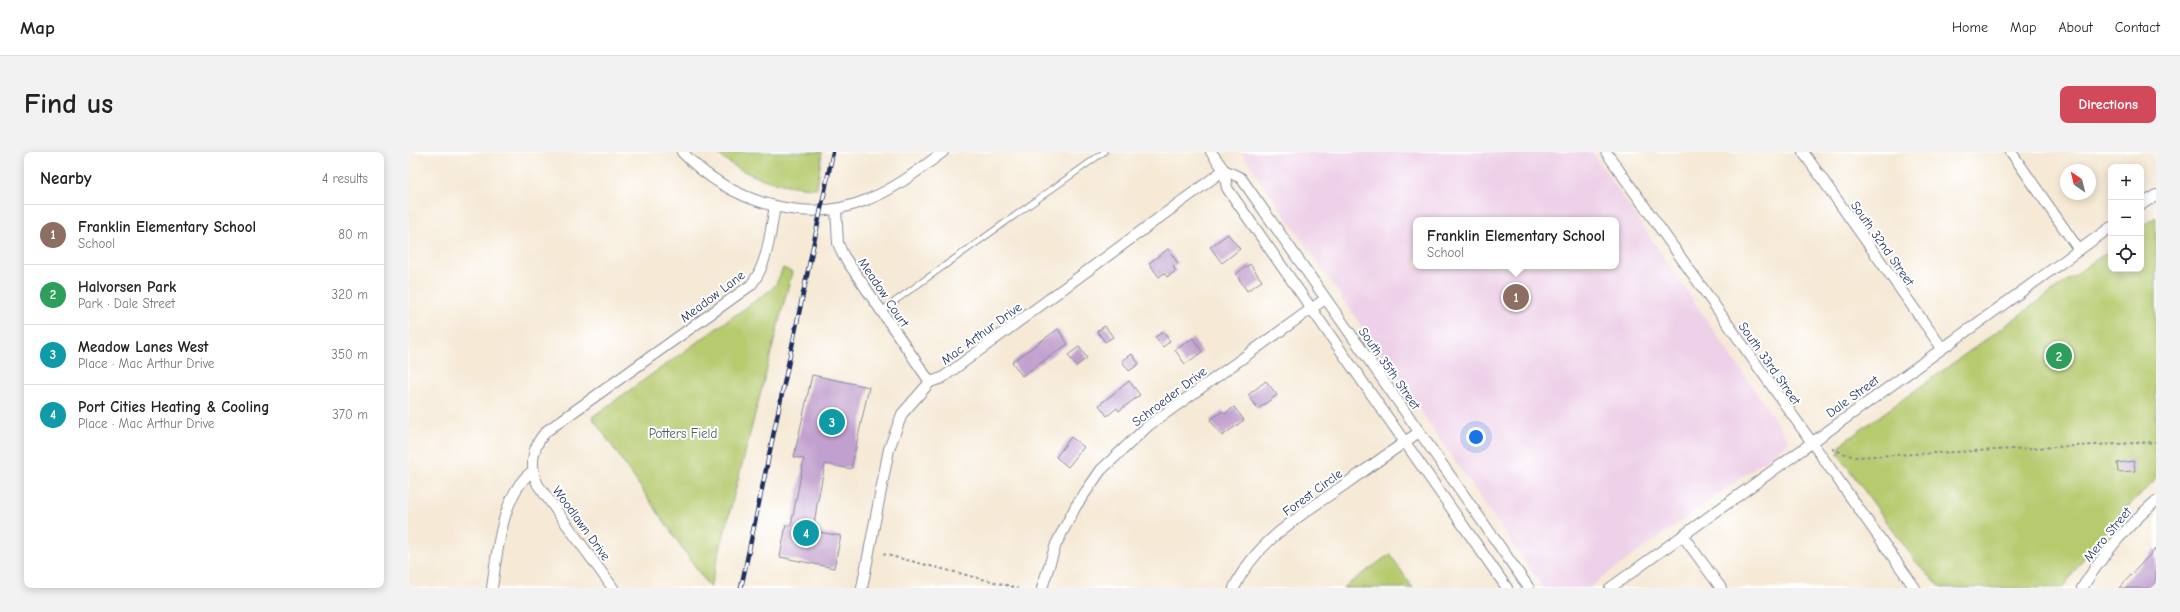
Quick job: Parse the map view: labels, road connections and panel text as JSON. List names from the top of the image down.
{
  "streets": {
    "street": [
      "South 32nd Street",
      "Meadow Court",
      "Meadow Lane",
      "Mac Arthur Drive",
      "South 33rd Street",
      "South 35th Street",
      "Schroeder Drive",
      "Dale Street",
      "Forest Circle",
      "Woodlawn Drive",
      "Mero Street"
    ]
  },
  "crossings": [
    ["South 32nd Street", "Dale Street"],
    ["Meadow Court", "Mac Arthur Drive"],
    ["Meadow Lane", "Woodlawn Drive"],
    ["Mac Arthur Drive", "South 35th Street"],
    ["South 33rd Street", "Dale Street"],
    ["South 35th Street", "Schroeder Drive"],
    ["South 35th Street", "Forest Circle"]
  ],
  "parks": ["Potters Field"],
  "north": "top left",
  "page": {
    "header": "Map",
    "nav": [
      "Home",
      "Map",
      "About",
      "Contact"
    ],
    "buttons": "Directions",
    "title": "Find us",
    "heading": ["Nearby", "4 results"],
    "map_buttons": ["+", "−"],
    "list": [
      {
        "mark": "1",
        "name": "Franklin Elementary School",
        "note": "School",
        "value": "80 m"
      },
      {
        "mark": "2",
        "name": "Halvorsen Park",
        "note": "Park · Dale Street",
        "value": "320 m"
      },
      {
        "mark": "3",
        "name": "Meadow Lanes West",
        "note": "Place · Mac Arthur Drive",
        "value": "350 m"
      },
      {
        "mark": "4",
        "name": "Port Cities Heating & Cooling",
        "note": "Place · Mac Arthur Drive",
        "value": "370 m"
      }
    ],
    "popup": ["Franklin Elementary School", "School"],
    "pins": [
      "1",
      "2",
      "3",
      "4"
    ]
  }
}
